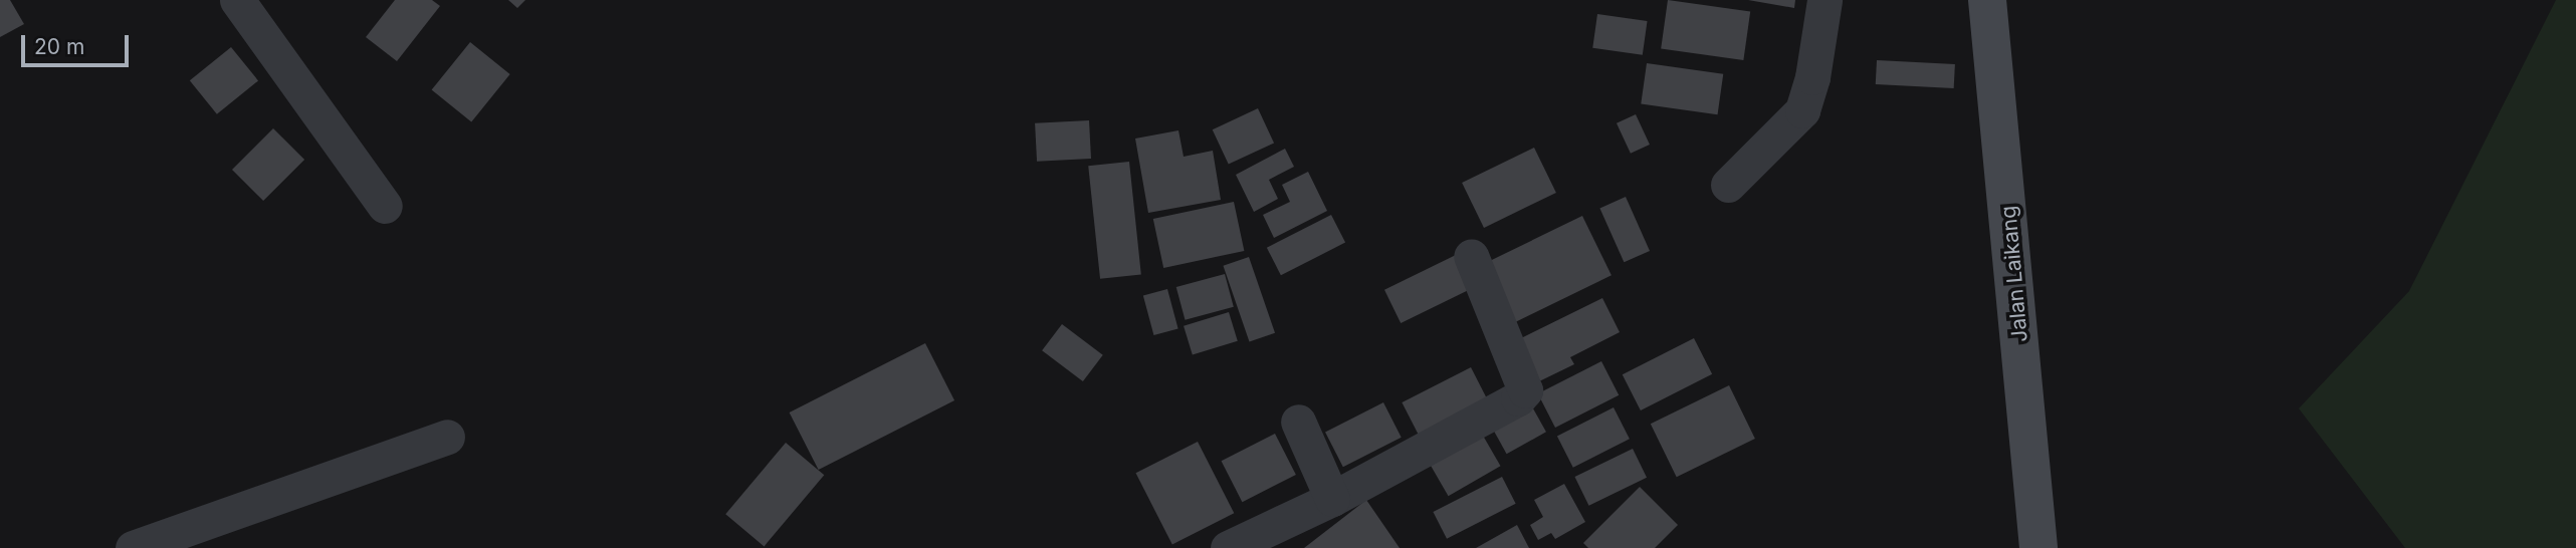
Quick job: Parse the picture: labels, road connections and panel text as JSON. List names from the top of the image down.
{
  "streets": {
    "main road": ["Jalan Laikang"]
  },
  "scale_bar": "20 m"
}
